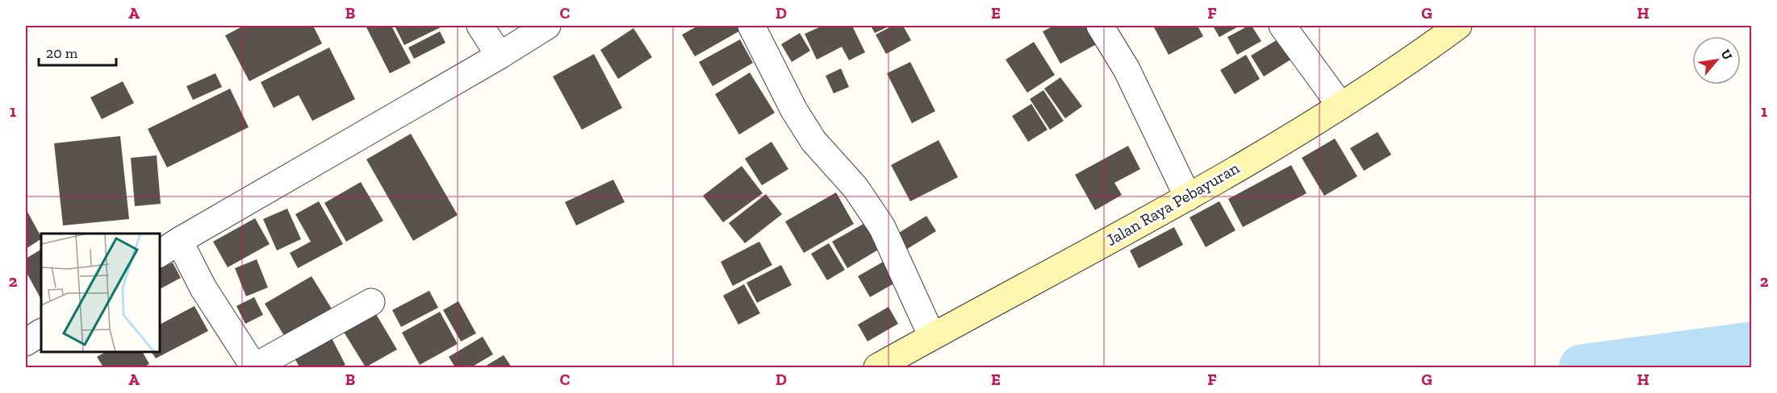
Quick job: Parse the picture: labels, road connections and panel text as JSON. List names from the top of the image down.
{
  "streets": {
    "main road": ["Jalan Raya Pebayuran"]
  },
  "scale_bar": "20 m",
  "north": "top right",
  "grid": {
    "columns": [
      "A",
      "B",
      "C",
      "D",
      "E",
      "F",
      "G",
      "H"
    ],
    "rows": ["1", "2"]
  }
}
